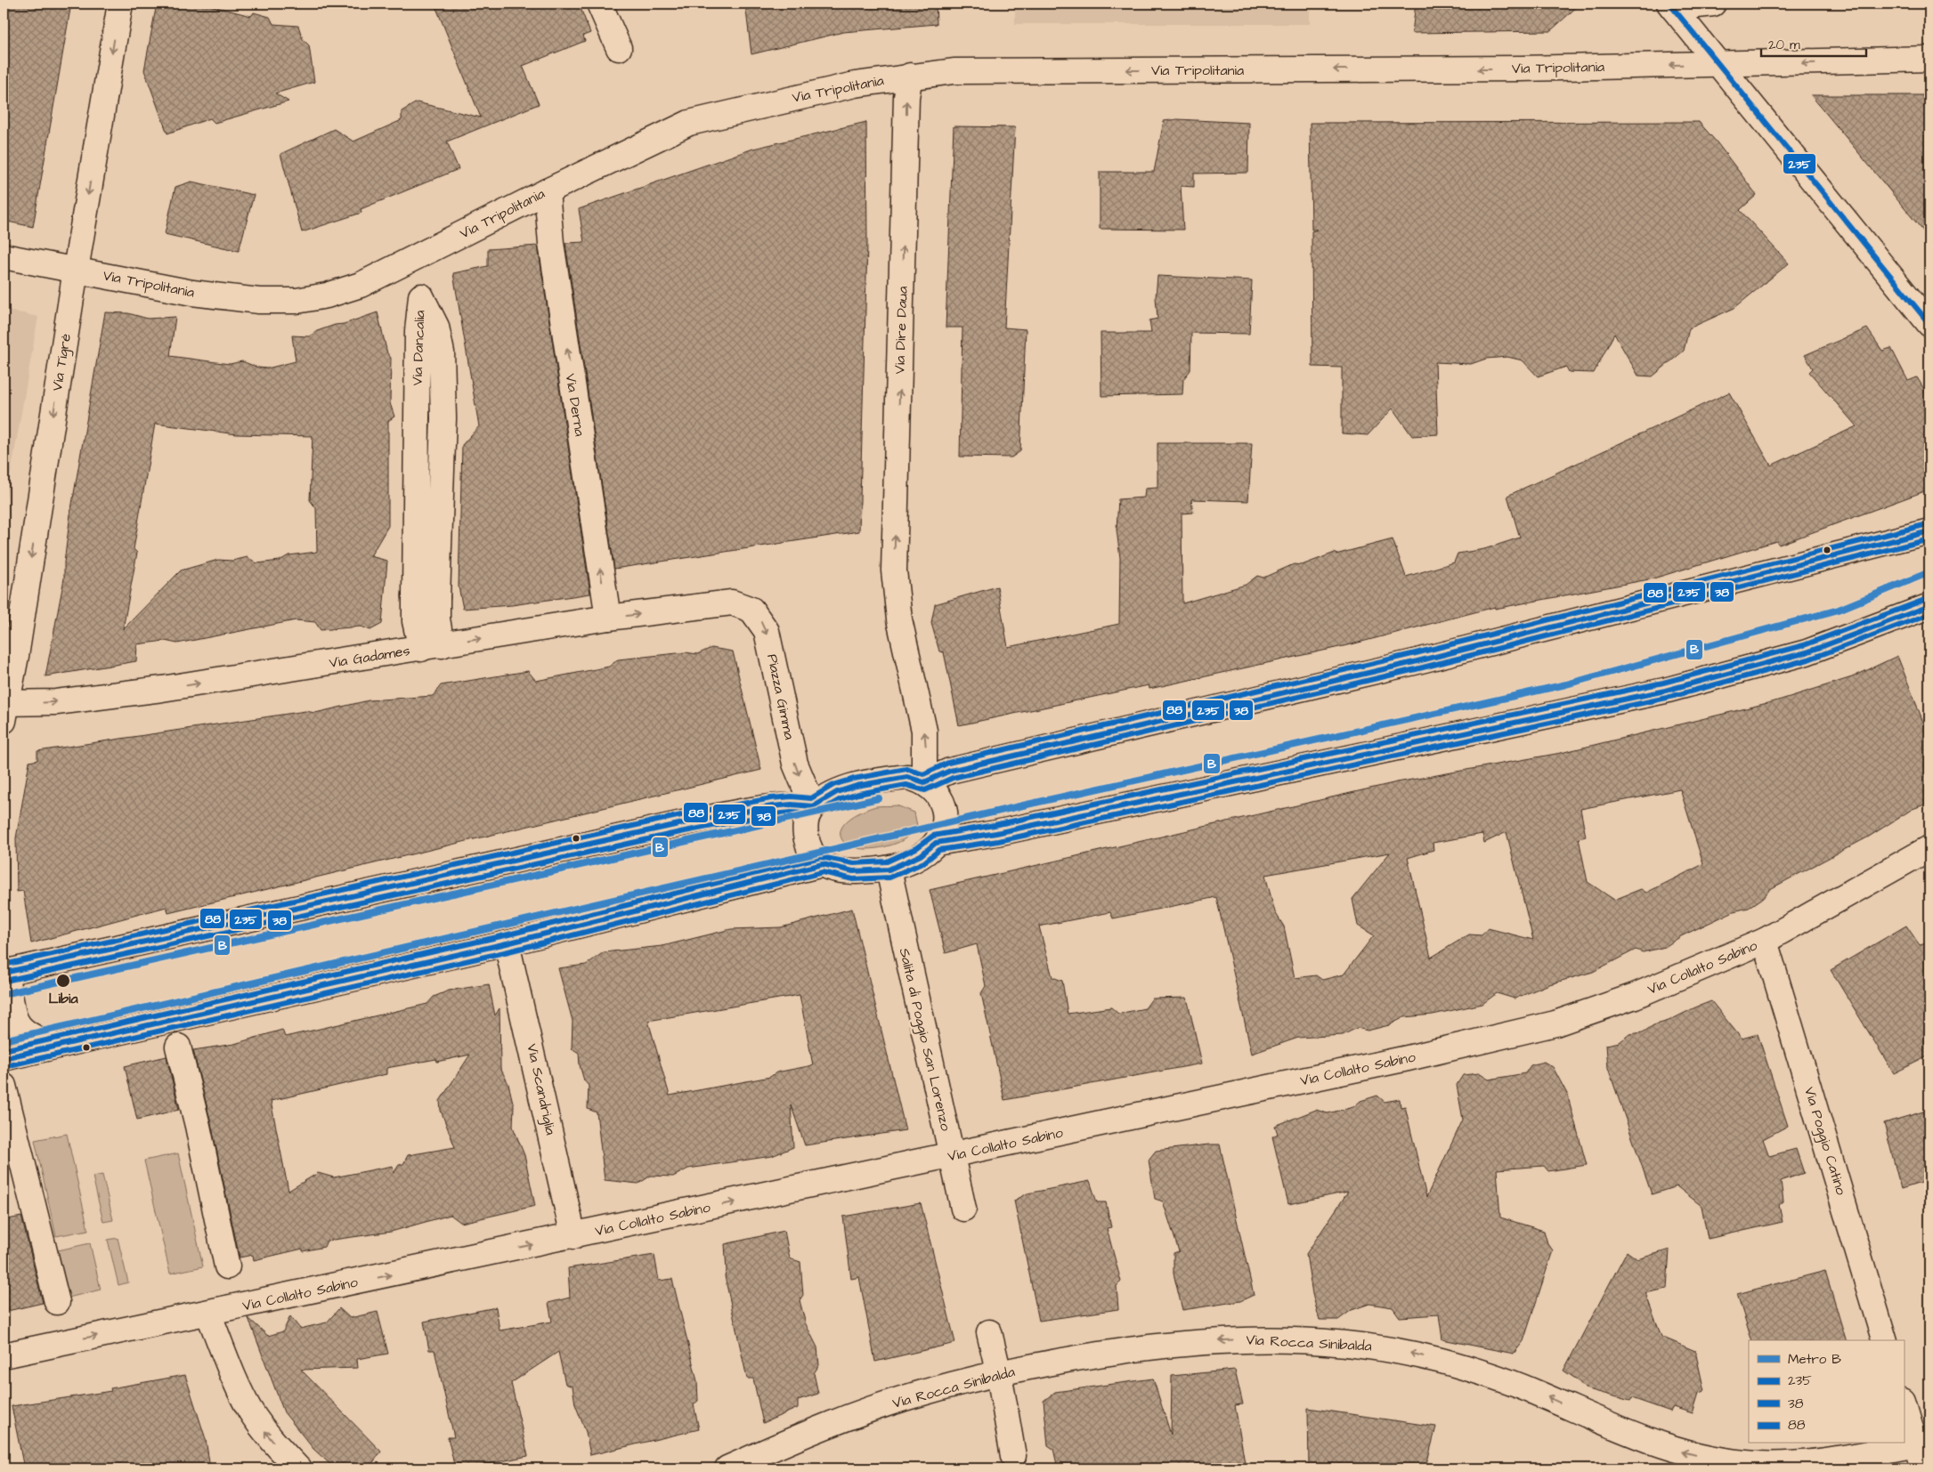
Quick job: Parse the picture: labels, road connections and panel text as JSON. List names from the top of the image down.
{
  "streets": {
    "street": [
      "Via Tripolitania",
      "Via Dire Daua",
      "Via Dancalia",
      "Via Tigrè",
      "Via Derna",
      "Via Gadames",
      "Piazza Gimma",
      "Via Collalto Sabino",
      "Salita di Poggio San Lorenzo",
      "Via Scandriglia",
      "Via Poggio Catino",
      "Via Rocca Sinibalda"
    ]
  },
  "crossings": [
    ["Via Tripolitania", "Via Dire Daua"],
    ["Via Tripolitania", "Via Tigrè"],
    ["Via Tripolitania", "Via Derna"],
    ["Via Dire Daua", "Piazza Gimma"],
    ["Via Dire Daua", "Salita di Poggio San Lorenzo"],
    ["Via Dancalia", "Via Gadames"],
    ["Via Tigrè", "Via Gadames"],
    ["Via Derna", "Via Gadames"],
    ["Via Gadames", "Piazza Gimma"],
    ["Piazza Gimma", "Salita di Poggio San Lorenzo"],
    ["Via Collalto Sabino", "Salita di Poggio San Lorenzo"],
    ["Via Collalto Sabino", "Via Scandriglia"],
    ["Via Collalto Sabino", "Via Poggio Catino"]
  ],
  "one_way": [
    "Via Tripolitania",
    "Via Dire Daua",
    "Via Tigrè",
    "Via Derna",
    "Via Gadames",
    "Piazza Gimma",
    "Via Collalto Sabino",
    "Via Rocca Sinibalda"
  ],
  "places": ["Libia"],
  "lines": [
    "transit line 235",
    "transit line 88",
    "transit line 38",
    "metro line B"
  ],
  "legend": [
    "Metro B",
    "235",
    "38",
    "88"
  ],
  "scale_bar": "20 m"
}
